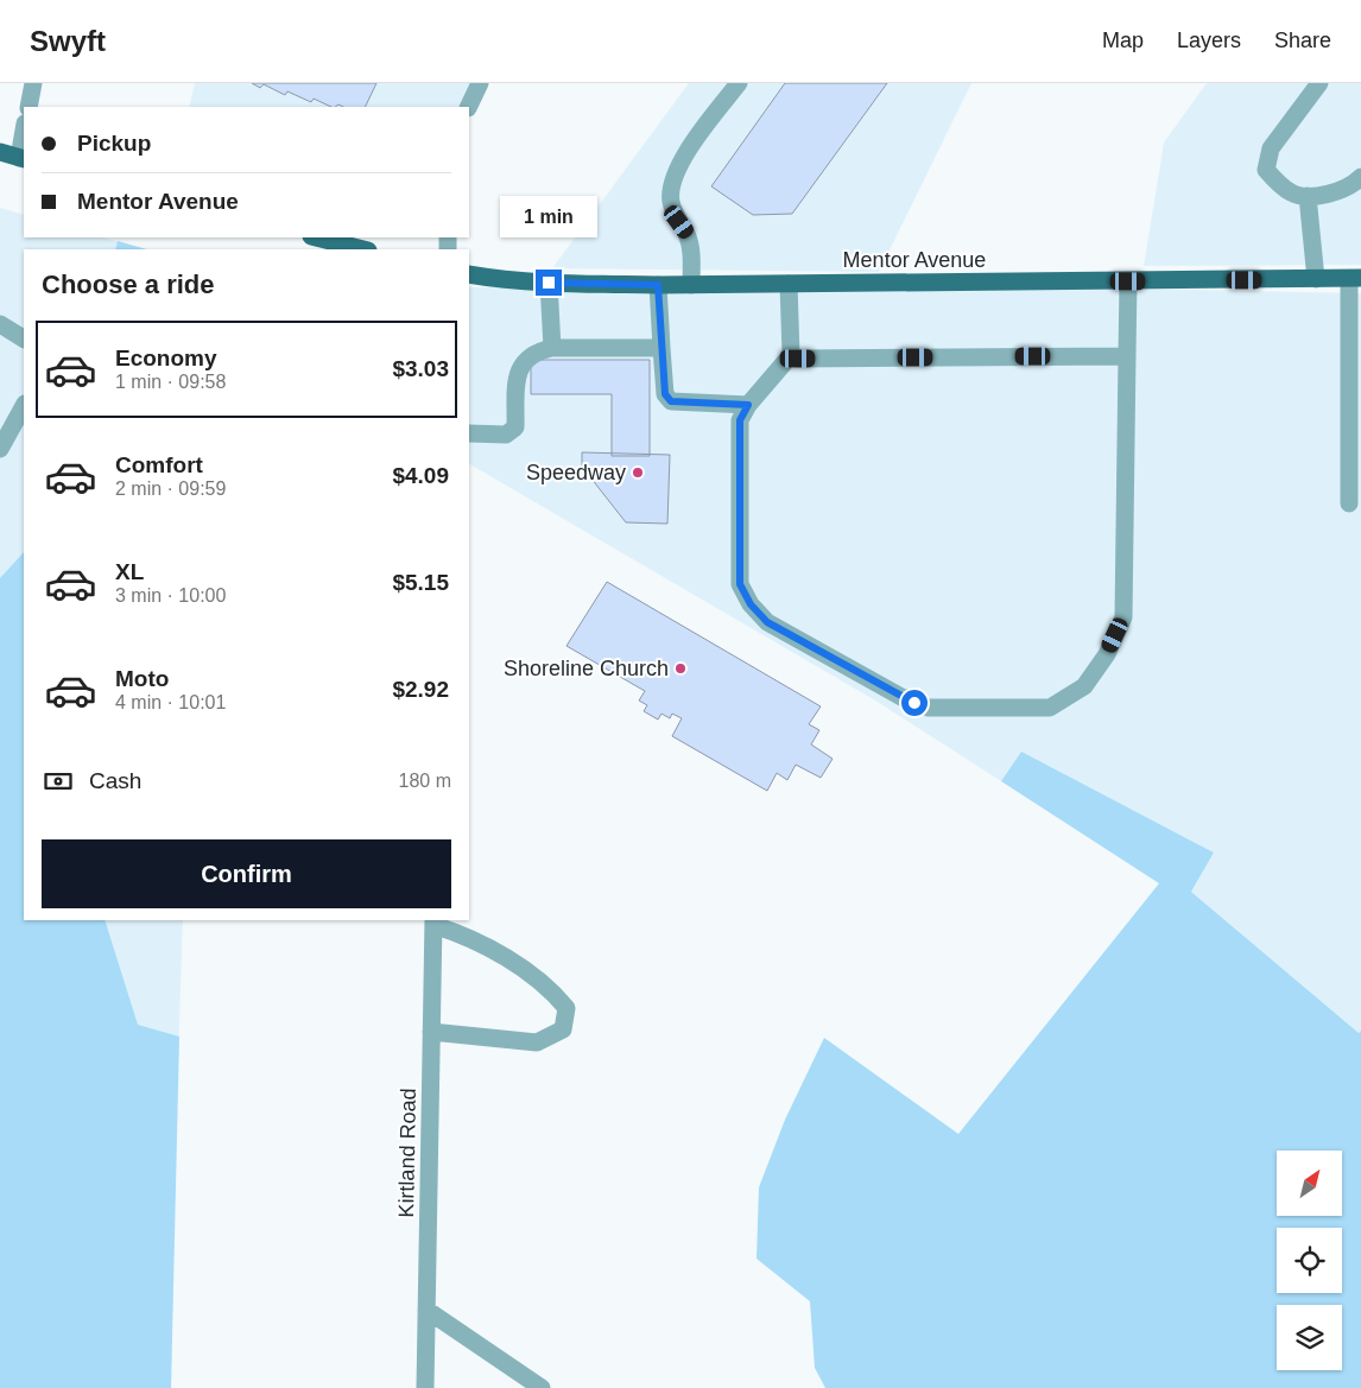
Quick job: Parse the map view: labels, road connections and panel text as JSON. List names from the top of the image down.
{
  "streets": {
    "main road": ["Mentor Avenue"],
    "street": ["Kirtland Road"]
  },
  "places": ["Speedway", "Shoreline Church"],
  "north": "top right",
  "page": {
    "header": "Swyft",
    "nav": ["Map", "Layers", "Share"],
    "banner": ["Pickup", "Mentor Avenue"],
    "bubble": "1 min",
    "heading": "Choose a ride",
    "list": [
      {
        "name": "Economy",
        "note": "1 min · 09:58",
        "value": "$3.03"
      },
      {
        "name": "Comfort",
        "note": "2 min · 09:59",
        "value": "$4.09"
      },
      {
        "name": "XL",
        "note": "3 min · 10:00",
        "value": "$5.15"
      },
      {
        "name": "Moto",
        "note": "4 min · 10:01",
        "value": "$2.92"
      }
    ],
    "pay": ["Cash", "180 m"],
    "buttons": "Confirm"
  }
}
